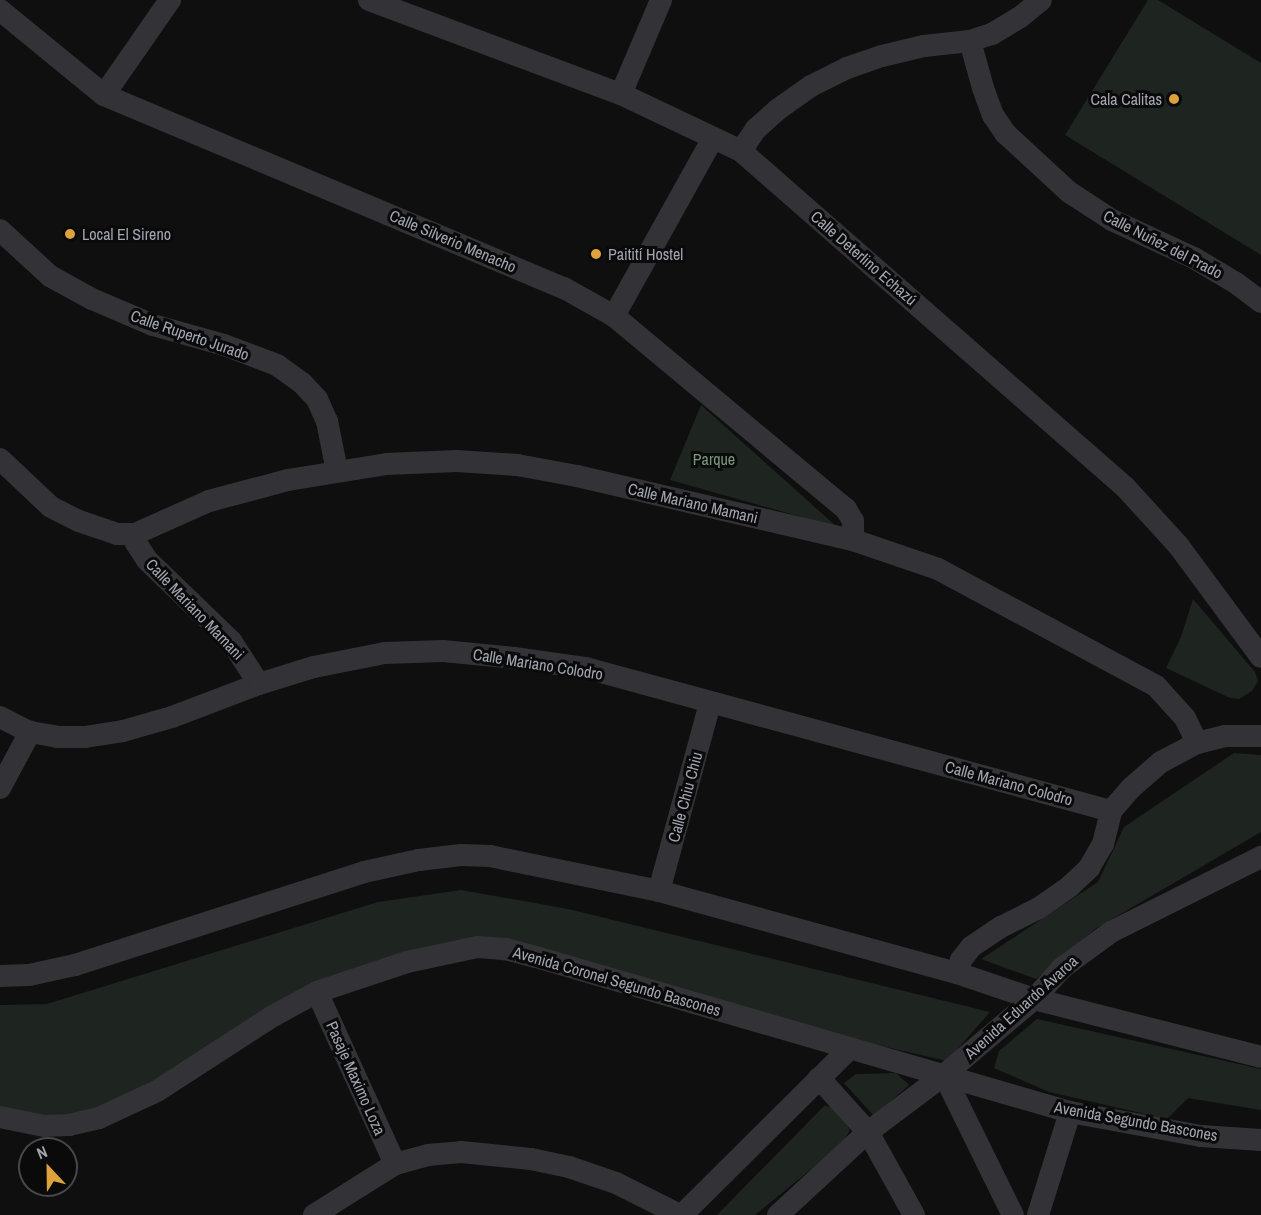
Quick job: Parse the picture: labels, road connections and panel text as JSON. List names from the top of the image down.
{
  "streets": {
    "street": [
      "Calle Silverio Menacho",
      "Calle Nuñez del Prado",
      "Calle Deterlino Echazú",
      "Calle Ruperto Jurado",
      "Calle Mariano Mamani",
      "Calle Mariano Colodro",
      "Calle Chiu Chiu",
      "Avenida Coronel Segundo Bascones",
      "Avenida Eduardo Avaroa",
      "Pasaje Maximo Loza",
      "Avenida Segundo Bascones"
    ]
  },
  "crossings": [
    ["Calle Silverio Menacho", "Calle Mariano Mamani"],
    ["Calle Ruperto Jurado", "Calle Mariano Mamani"],
    ["Calle Mariano Mamani", "Calle Mariano Colodro"],
    ["Calle Mariano Colodro", "Calle Chiu Chiu"],
    ["Avenida Coronel Segundo Bascones", "Avenida Eduardo Avaroa"],
    ["Avenida Coronel Segundo Bascones", "Pasaje Maximo Loza"],
    ["Avenida Coronel Segundo Bascones", "Avenida Segundo Bascones"],
    ["Avenida Eduardo Avaroa", "Avenida Segundo Bascones"]
  ],
  "parks": ["Parque"],
  "places": ["Cala Calitas", "Local El Sireno", "Paitití Hostel"],
  "north": "top"
}
